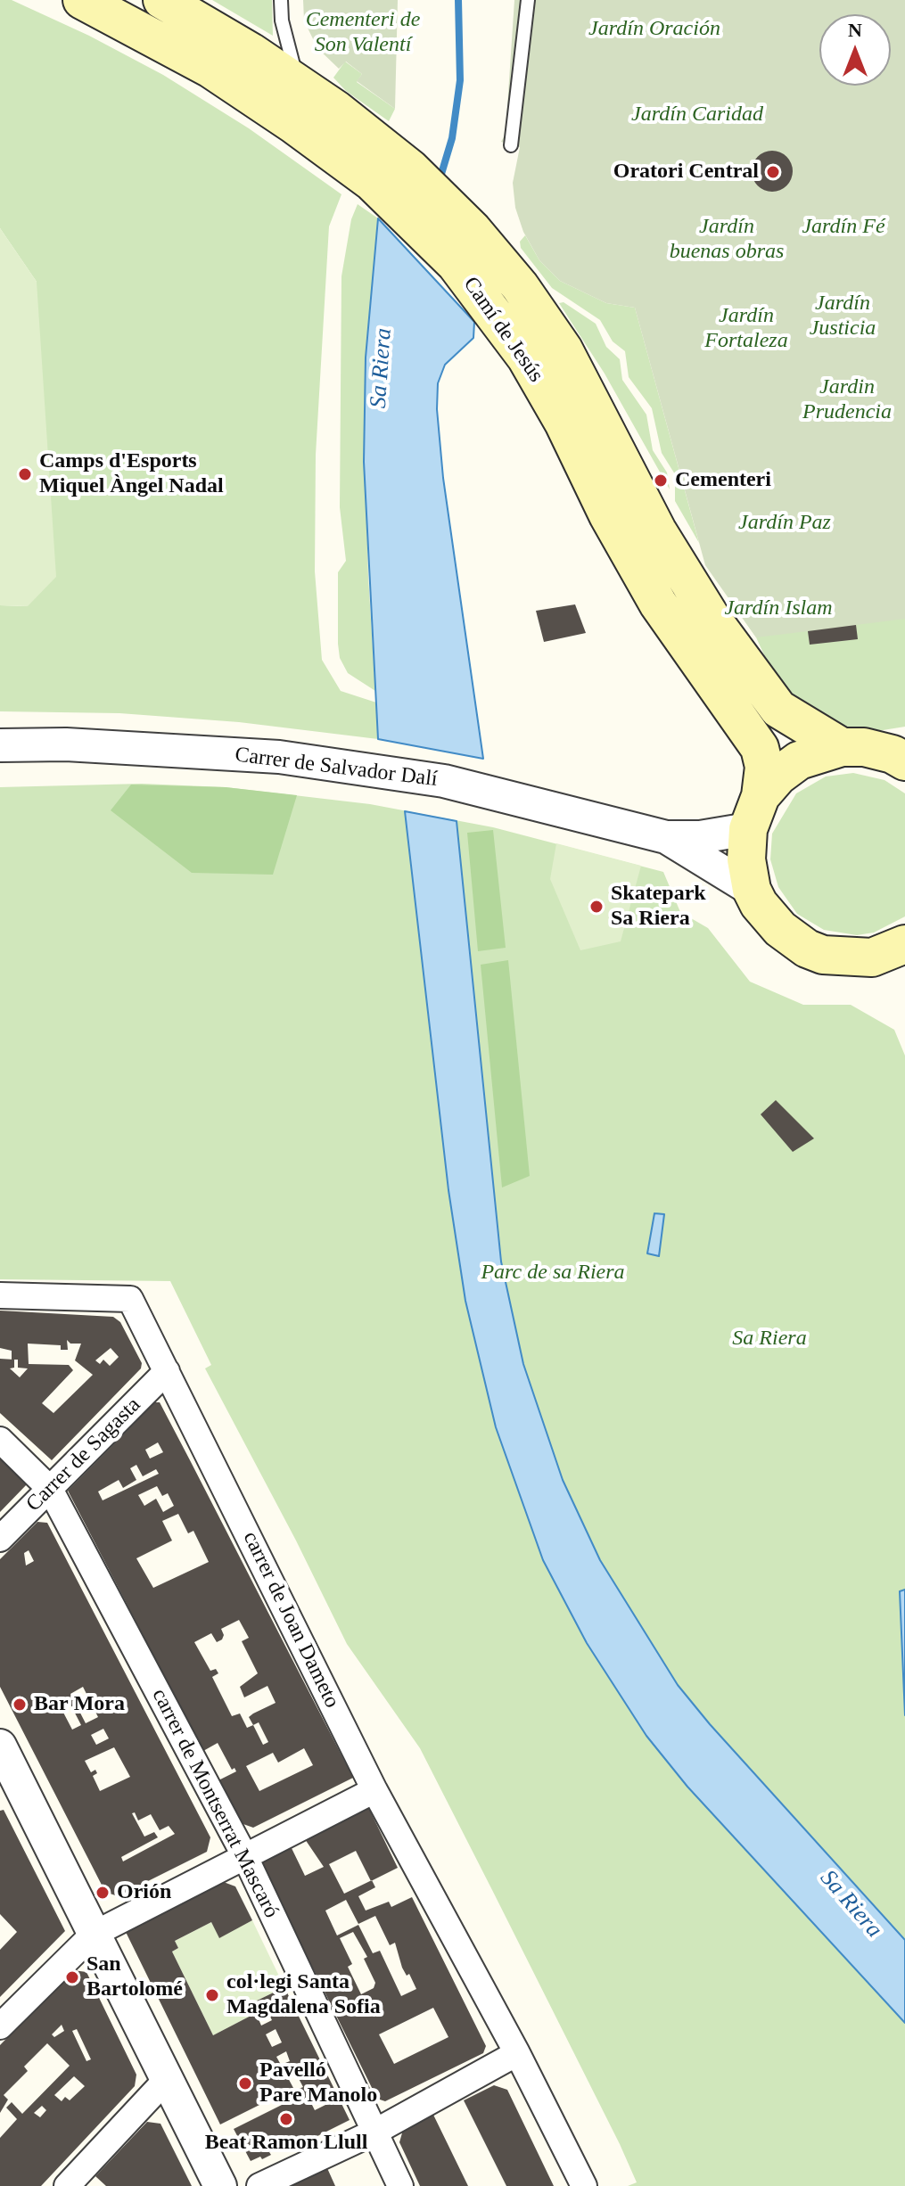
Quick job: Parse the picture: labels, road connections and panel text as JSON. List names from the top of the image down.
{
  "streets": {
    "main road": ["Camí de Jesús"],
    "street": [
      "Carrer de Salvador Dalí",
      "Carrer de Sagasta",
      "carrer de Joan Dameto",
      "carrer de Montserrat Mascaró"
    ]
  },
  "crossings": [
    ["Camí de Jesús", "Carrer de Salvador Dalí"],
    ["Carrer de Sagasta", "carrer de Joan Dameto"],
    ["Carrer de Sagasta", "carrer de Montserrat Mascaró"]
  ],
  "water": ["Sa Riera"],
  "parks": [
    "Cementeri de Son Valentí",
    "Jardín Oración",
    "Jardín Caridad",
    "Jardín buenas obras",
    "Jardín Fé",
    "Jardín Justicia",
    "Jardín Fortaleza",
    "Jardin Prudencia",
    "Jardín Paz",
    "Jardín Islam",
    "Parc de sa Riera",
    "Sa Riera"
  ],
  "places": [
    "Oratori Central",
    "Camps d'Esports Miquel Àngel Nadal",
    "Cementeri",
    "Skatepark Sa Riera",
    "Bar Mora",
    "Orión",
    "San Bartolomé",
    "col·legi Santa Magdalena Sofia",
    "Pavelló Pare Manolo",
    "Beat Ramon Llull"
  ],
  "north": "top"
}
